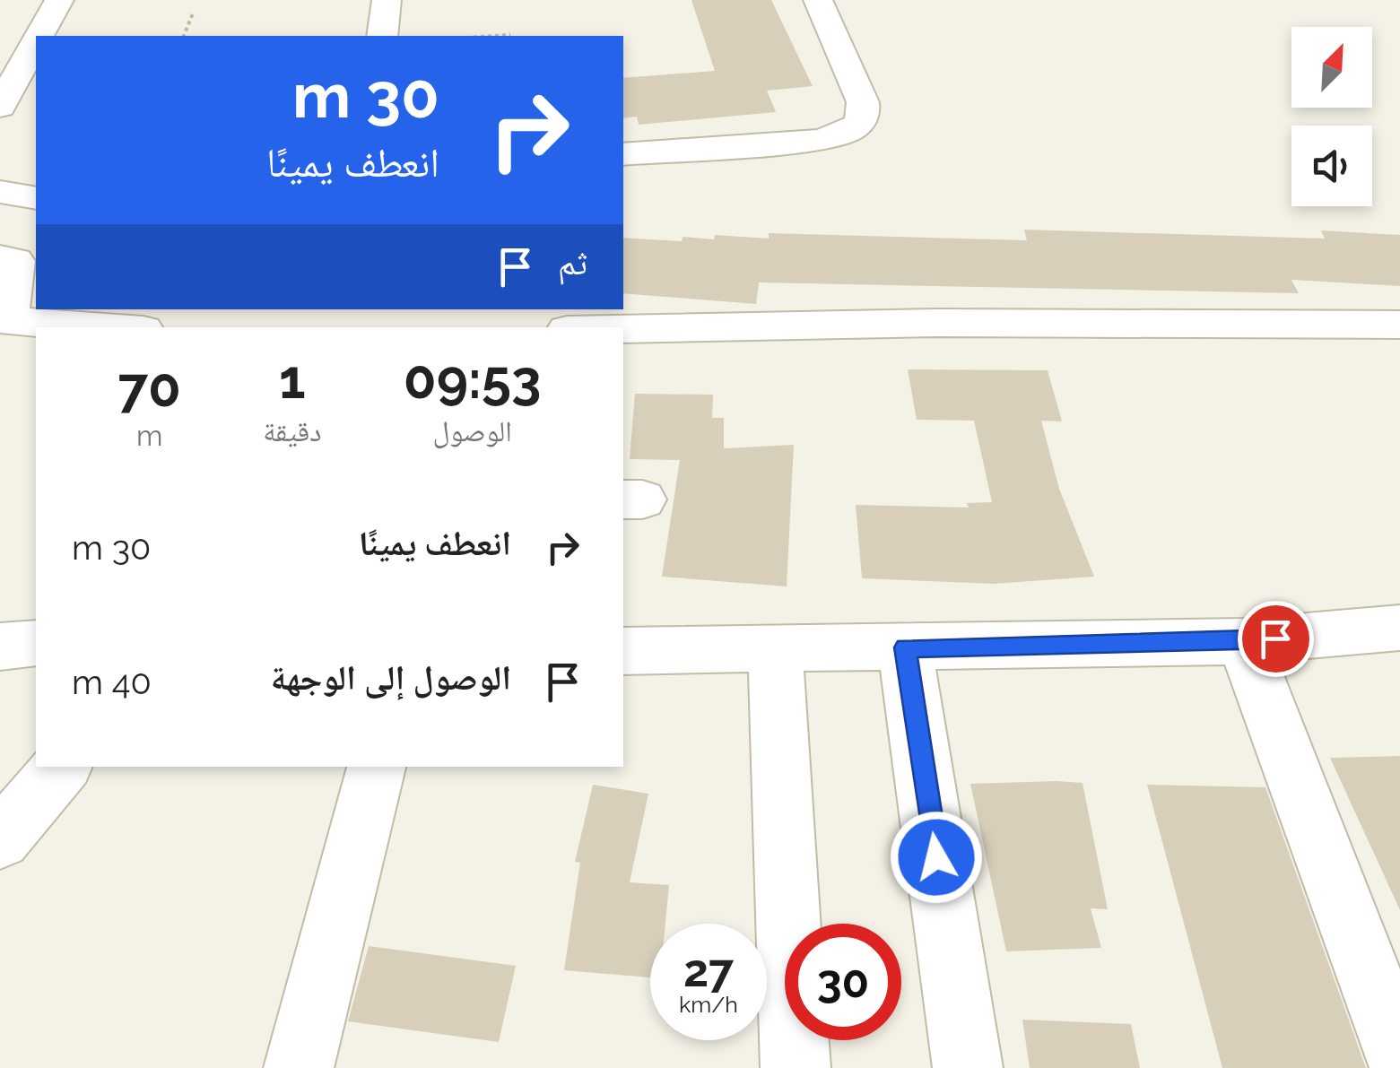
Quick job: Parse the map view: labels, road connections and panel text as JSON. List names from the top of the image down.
{
  "north": "top right",
  "page": {
    "turn": ["30 m", "انعطف يمينًا"],
    "then": "ثم",
    "eta": [
      "09:53",
      "الوصول",
      "1",
      "دقيقة",
      "70",
      "m"
    ],
    "list": [
      {
        "name": "انعطف يمينًا",
        "value": "30 m"
      },
      {
        "name": "الوصول إلى الوجهة",
        "value": "40 m"
      }
    ],
    "speed": "27 km/h",
    "limit": "30"
  }
}
